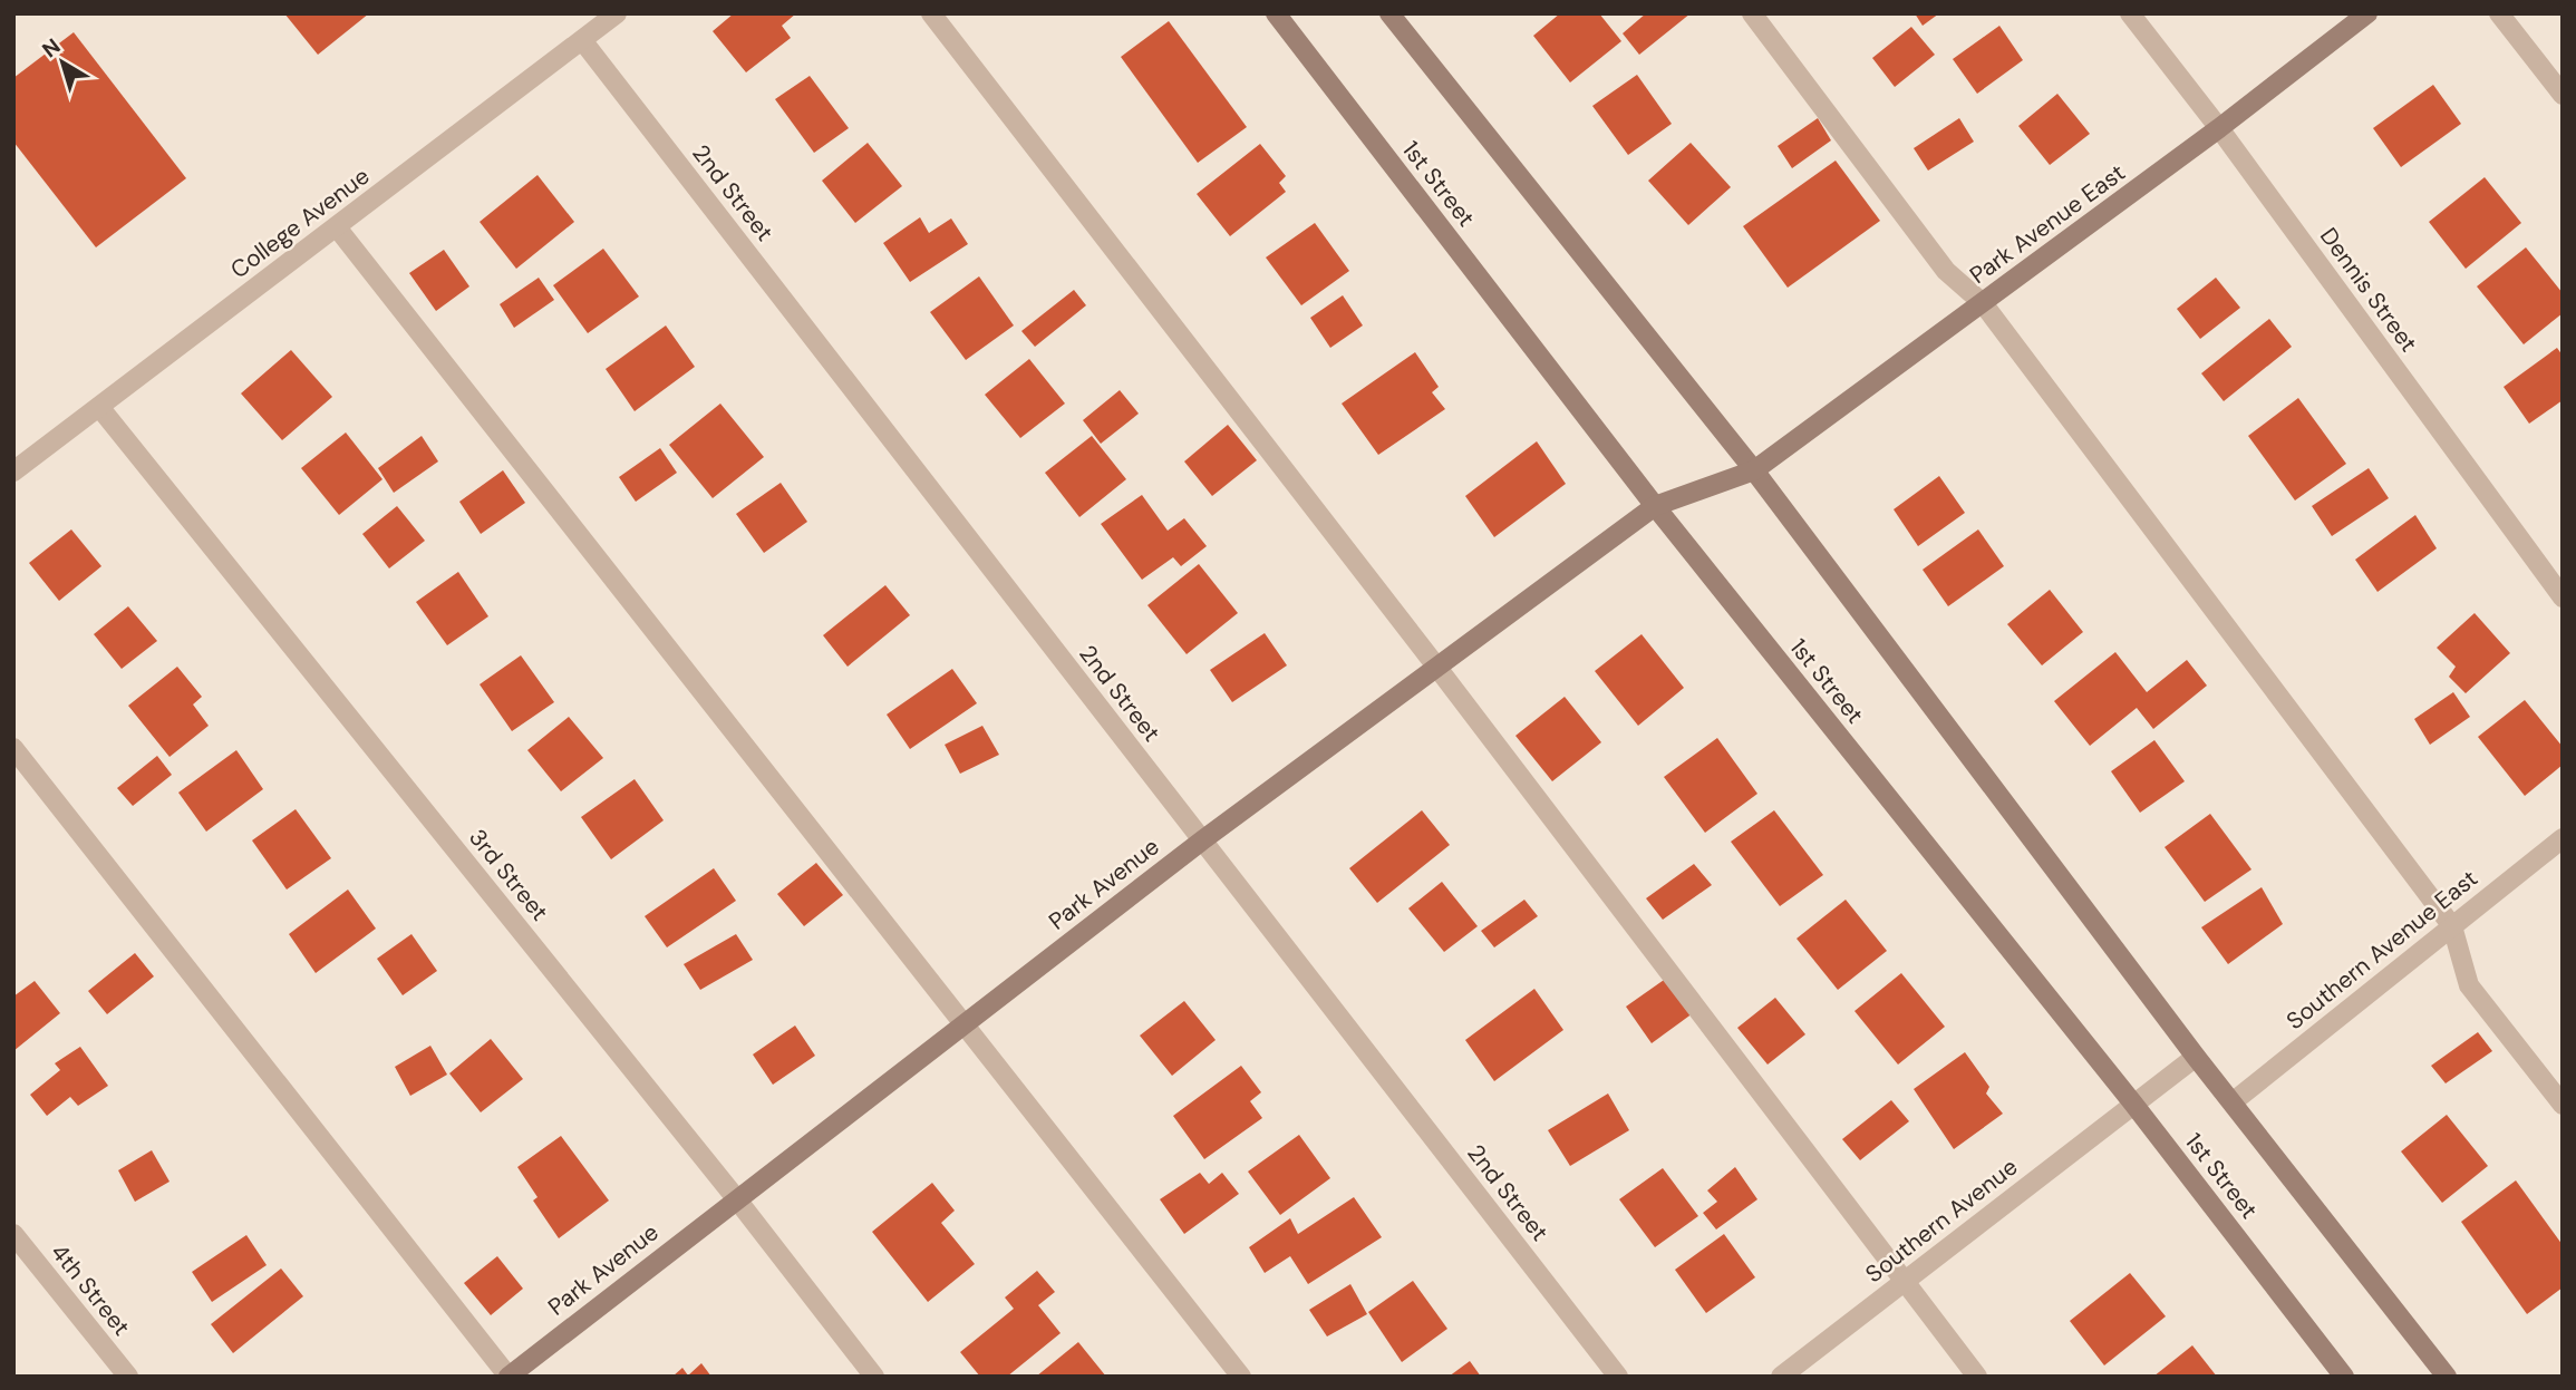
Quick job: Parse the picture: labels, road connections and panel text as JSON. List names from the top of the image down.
{
  "streets": {
    "main road": ["1st Street", "Park Avenue East", "Park Avenue"],
    "street": [
      "2nd Street",
      "College Avenue",
      "Dennis Street",
      "3rd Street",
      "Southern Avenue East",
      "Southern Avenue",
      "4th Street"
    ]
  },
  "crossings": [
    ["1st Street", "Park Avenue"],
    ["1st Street", "Southern Avenue"],
    ["2nd Street", "College Avenue"],
    ["2nd Street", "Park Avenue"],
    ["College Avenue", "3rd Street"],
    ["Park Avenue East", "Dennis Street"],
    ["Park Avenue East", "Park Avenue"],
    ["3rd Street", "Park Avenue"]
  ],
  "north": "top left"
}
